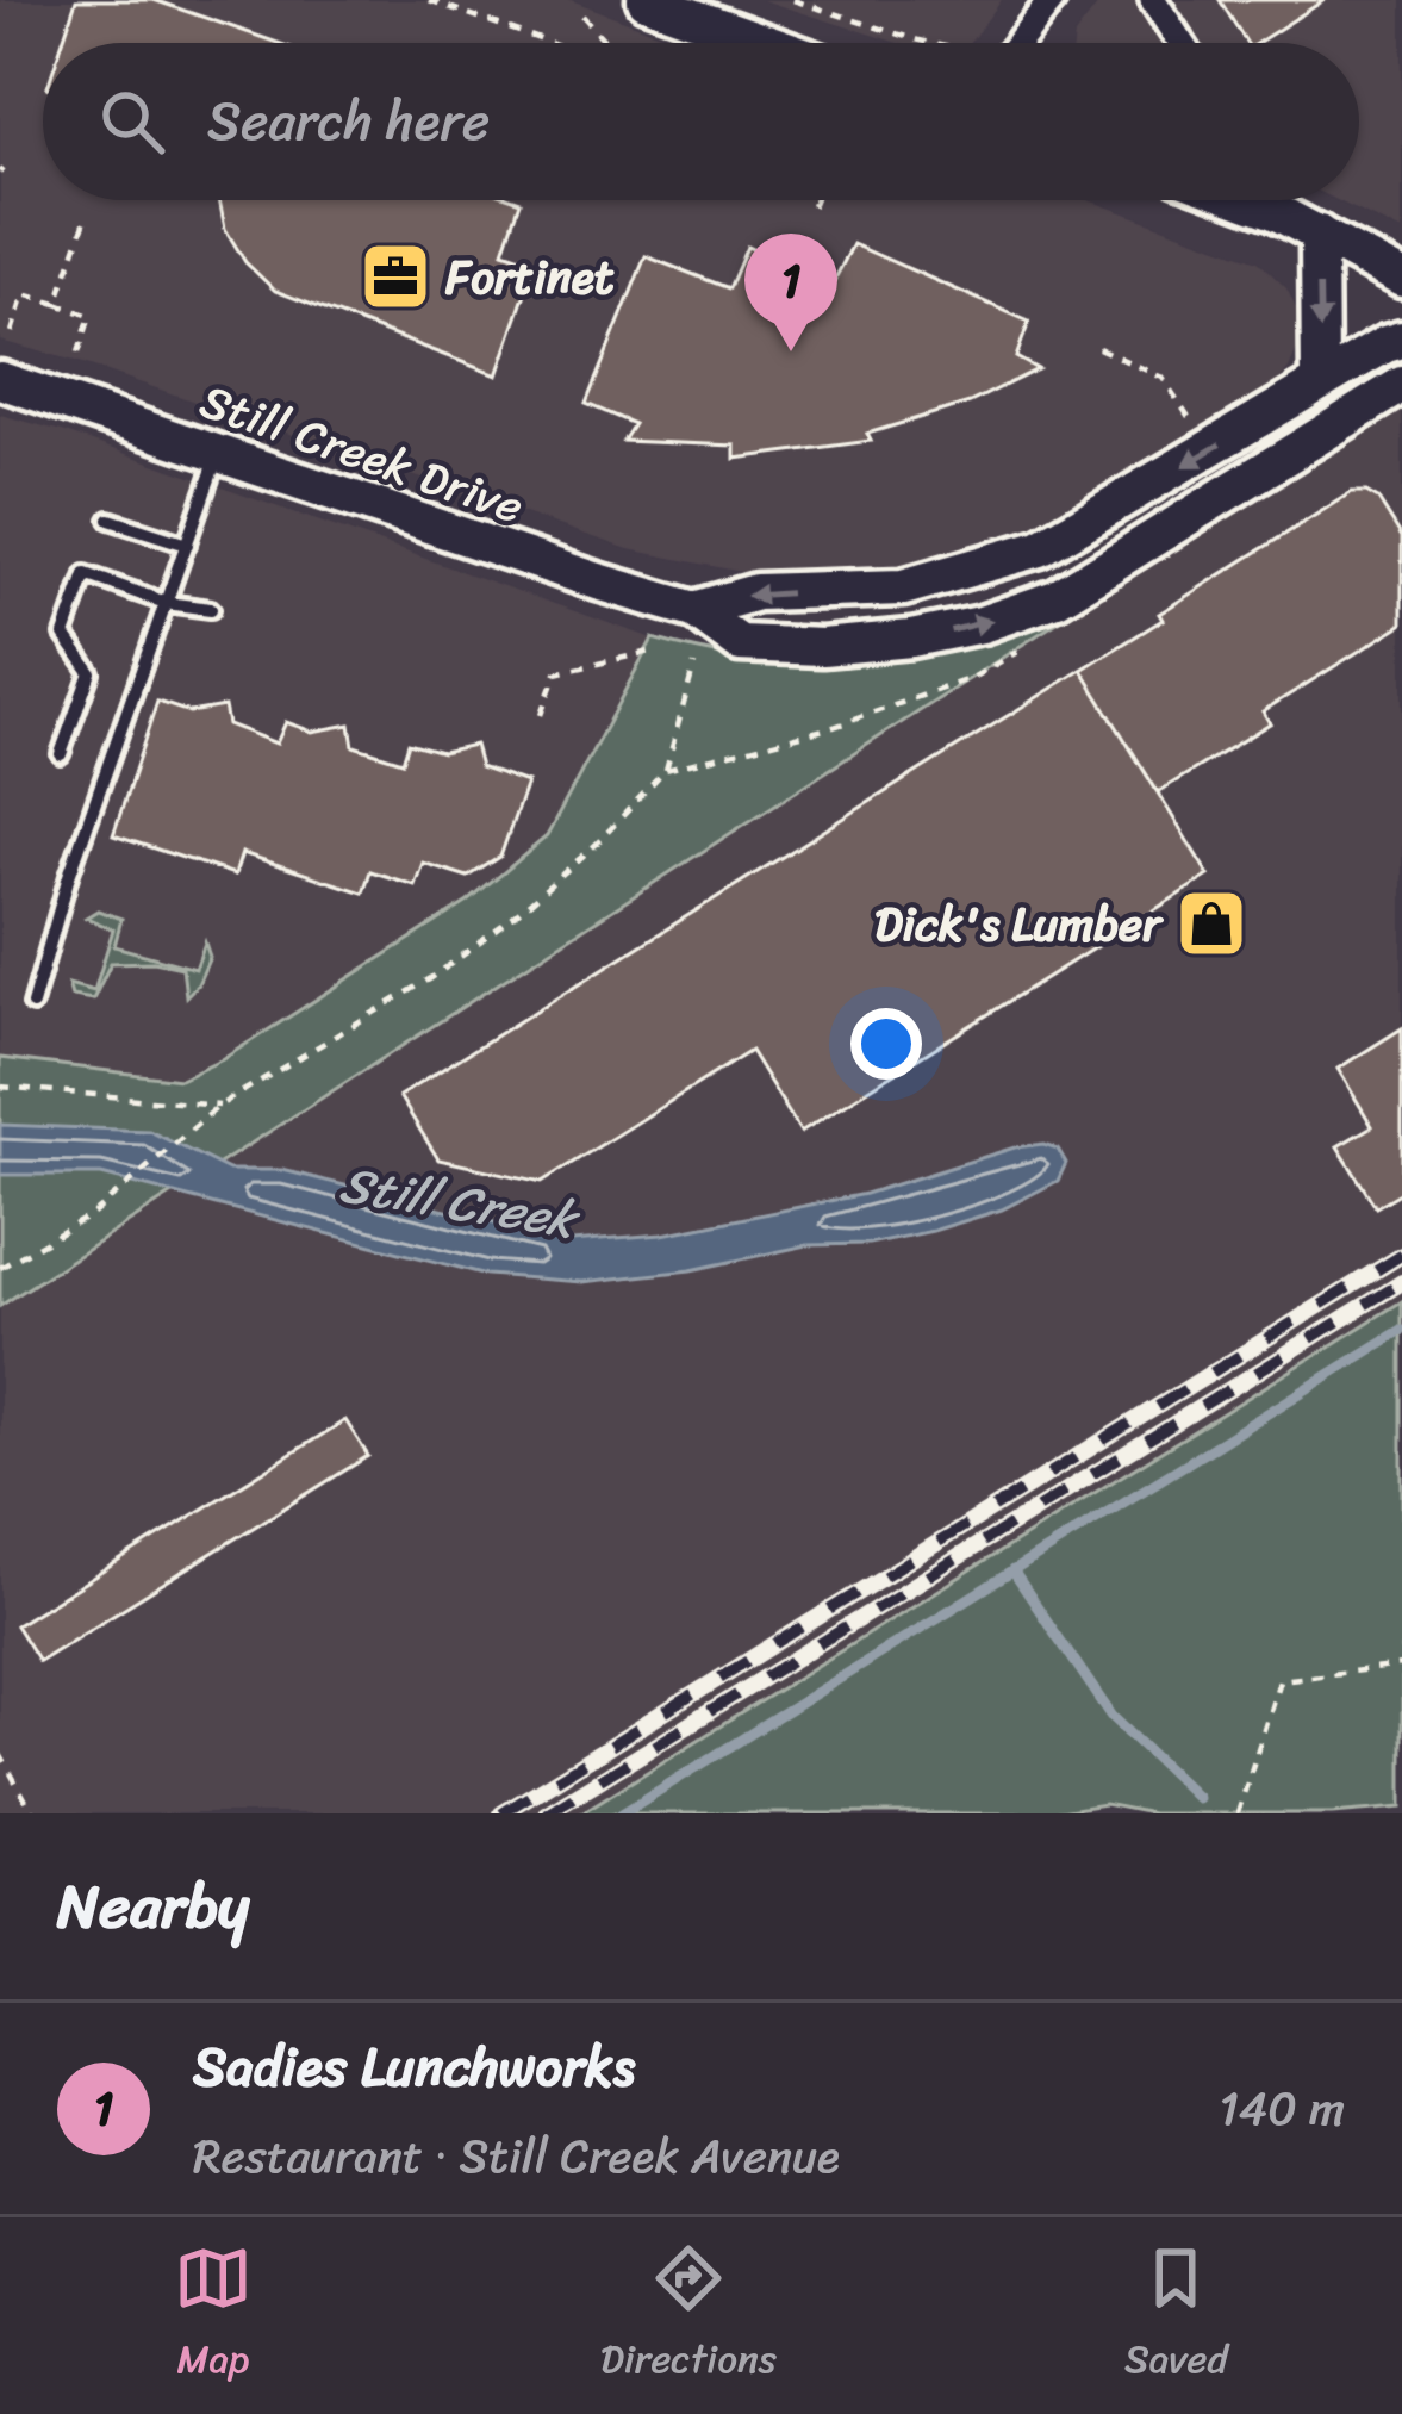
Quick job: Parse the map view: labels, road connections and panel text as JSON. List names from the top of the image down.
{
  "streets": {
    "street": ["Still Creek Drive"]
  },
  "water": ["Still Creek"],
  "places": {
    "office": ["Fortinet"],
    "shop": ["Dick's Lumber"]
  },
  "page": {
    "search": "Search here",
    "pins": "1",
    "heading": "Nearby",
    "list": [
      {
        "mark": "1",
        "name": "Sadies Lunchworks",
        "note": "Restaurant · Still Creek Avenue",
        "value": "140 m"
      }
    ],
    "nav": ["Map", "Directions", "Saved"]
  }
}
